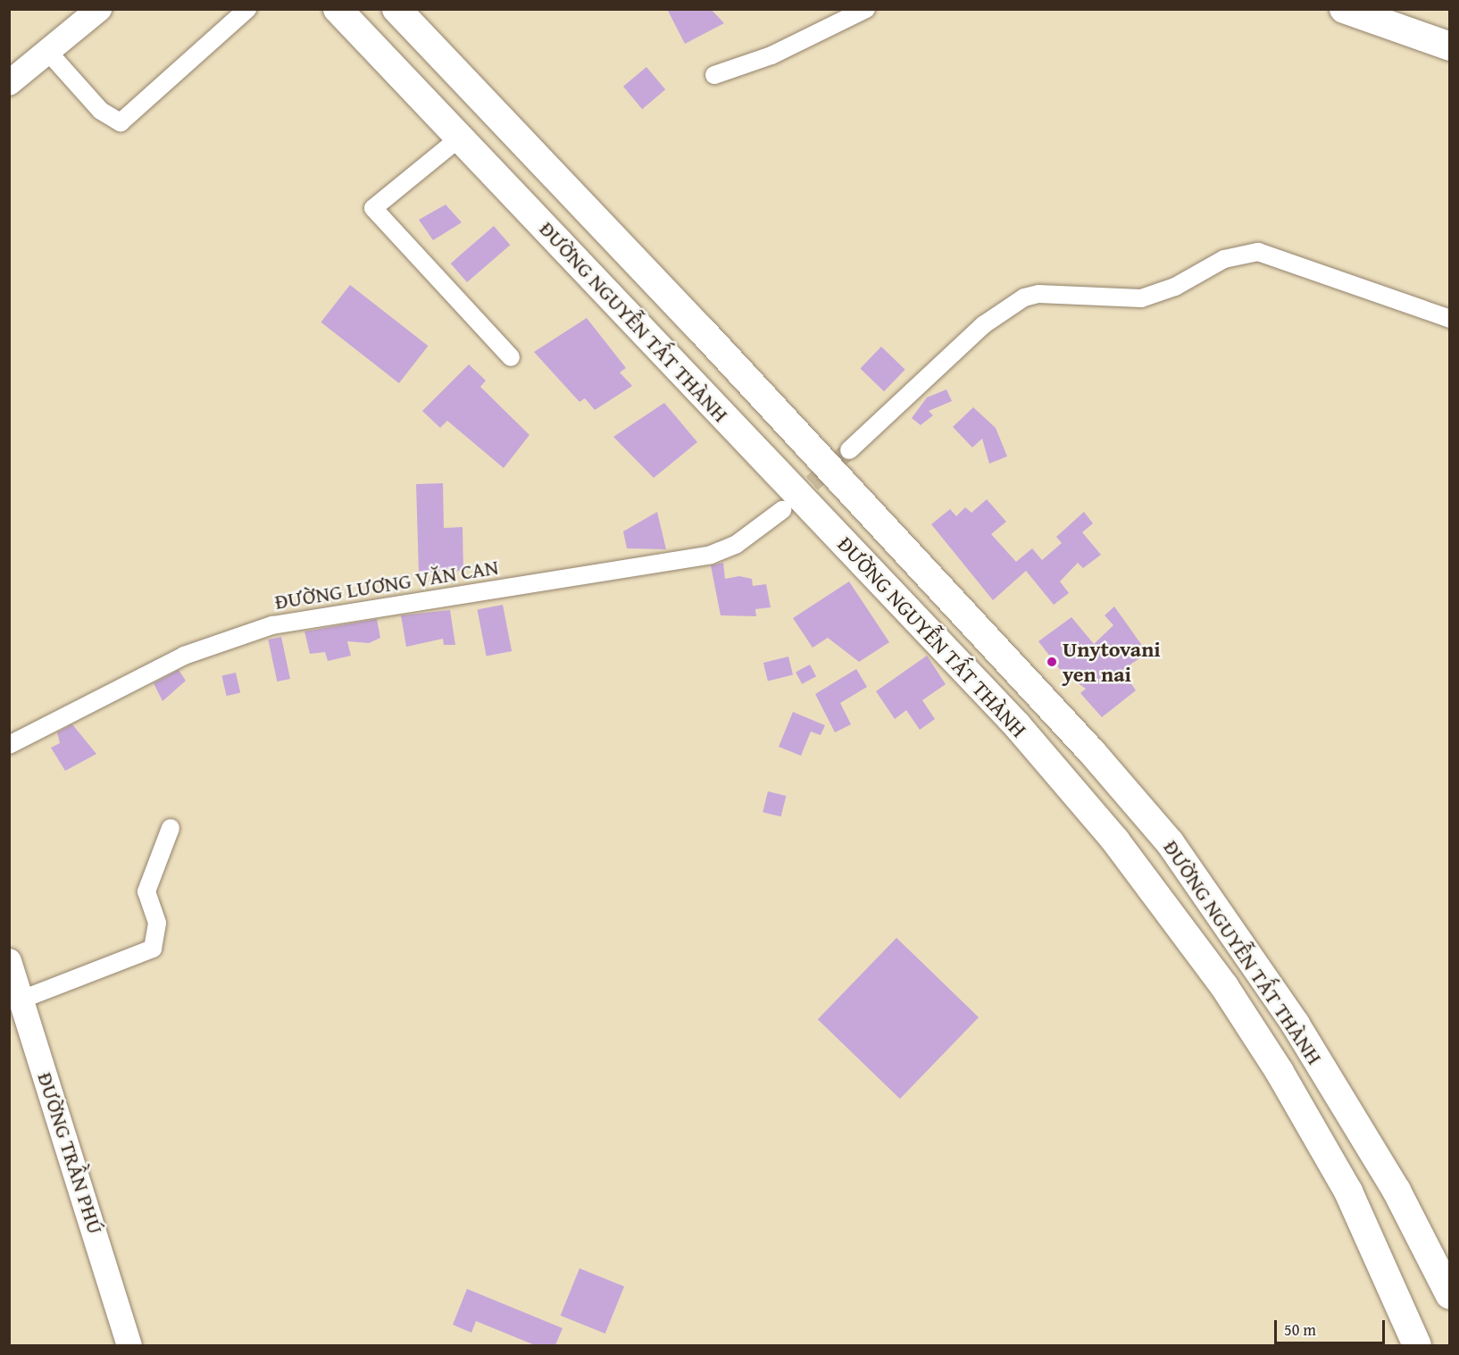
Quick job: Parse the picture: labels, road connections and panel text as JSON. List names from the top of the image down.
{
  "streets": {
    "main road": ["ĐƯỜNG NGUYỄN TẤT THÀNH"],
    "street": ["ĐƯỜNG LƯƠNG VĂN CAN", "ĐƯỜNG TRẦN PHÚ"]
  },
  "places": ["Unytovani yen nai"],
  "scale_bar": "50 m"
}
